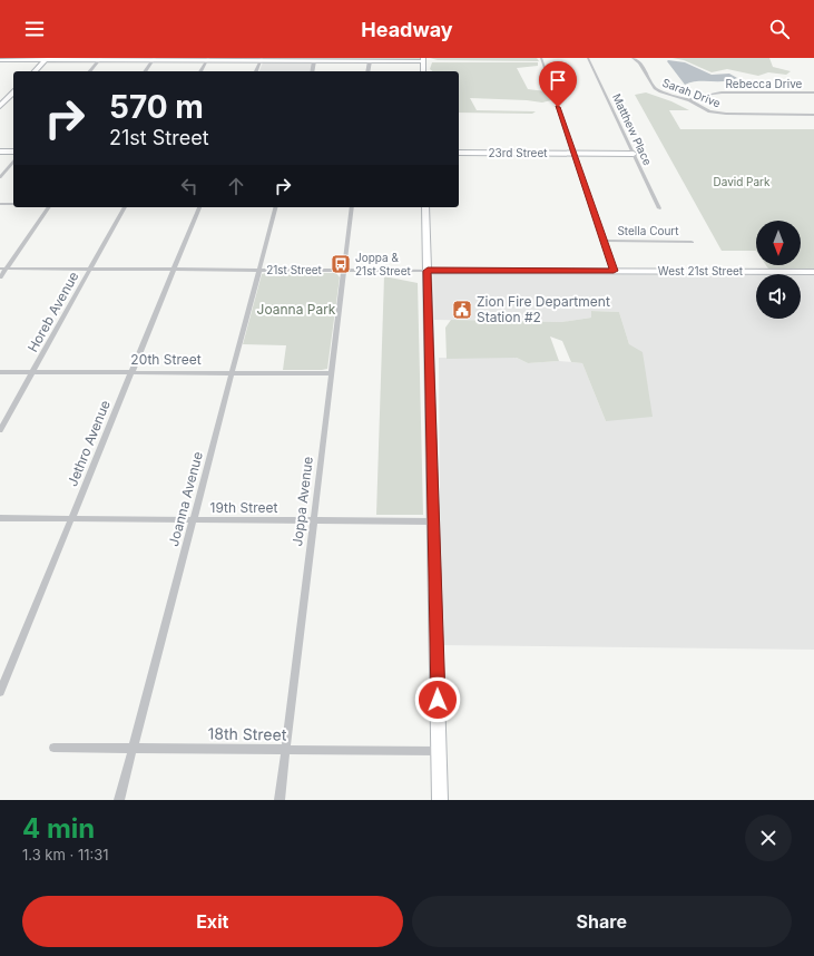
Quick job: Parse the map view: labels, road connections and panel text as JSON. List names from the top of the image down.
{
  "streets": {
    "street": [
      "Rebecca Drive",
      "Sarah Drive",
      "Matthew Place",
      "23rd Street",
      "Stella Court",
      "21st Street",
      "West 21st Street",
      "Horeb Avenue",
      "20th Street",
      "Jethro Avenue",
      "Joanna Avenue",
      "Joppa Avenue",
      "19th Street",
      "18th Street"
    ]
  },
  "crossings": [
    ["Rebecca Drive", "Sarah Drive"],
    ["Matthew Place", "23rd Street"],
    ["21st Street", "West 21st Street"],
    ["21st Street", "Horeb Avenue"],
    ["21st Street", "Jethro Avenue"],
    ["21st Street", "Joanna Avenue"],
    ["21st Street", "Joppa Avenue"],
    ["Horeb Avenue", "20th Street"],
    ["20th Street", "Jethro Avenue"],
    ["20th Street", "Joanna Avenue"],
    ["20th Street", "Joppa Avenue"],
    ["Jethro Avenue", "19th Street"],
    ["Joanna Avenue", "19th Street"],
    ["Joanna Avenue", "18th Street"],
    ["Joppa Avenue", "19th Street"],
    ["Joppa Avenue", "18th Street"]
  ],
  "parks": ["David Park", "Joanna Park"],
  "places": {
    "bus stop": ["Joppa & 21st Street"],
    "public building": ["Zion Fire Department Station #2"]
  },
  "north": "bottom",
  "page": {
    "header": "Headway",
    "turn": ["570 m", "21st Street"],
    "heading": ["4 min", "1.3 km · 11:31"],
    "buttons": ["Exit", "Share"]
  }
}
